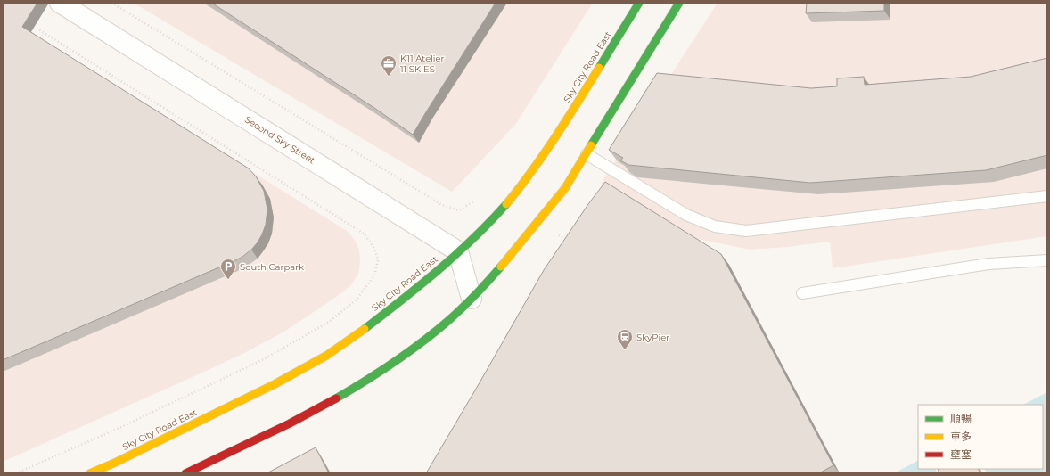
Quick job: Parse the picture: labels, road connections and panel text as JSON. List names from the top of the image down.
{
  "streets": {
    "street": ["Sky City Road East", "Second Sky Street"]
  },
  "crossings": [
    ["Sky City Road East", "Second Sky Street"]
  ],
  "places": {
    "office": ["K11 Atelier 11 SKIES"],
    "parking": ["South Carpark"],
    "station": ["SkyPier"]
  },
  "legend": ["順暢", "車多", "壅塞"]
}
